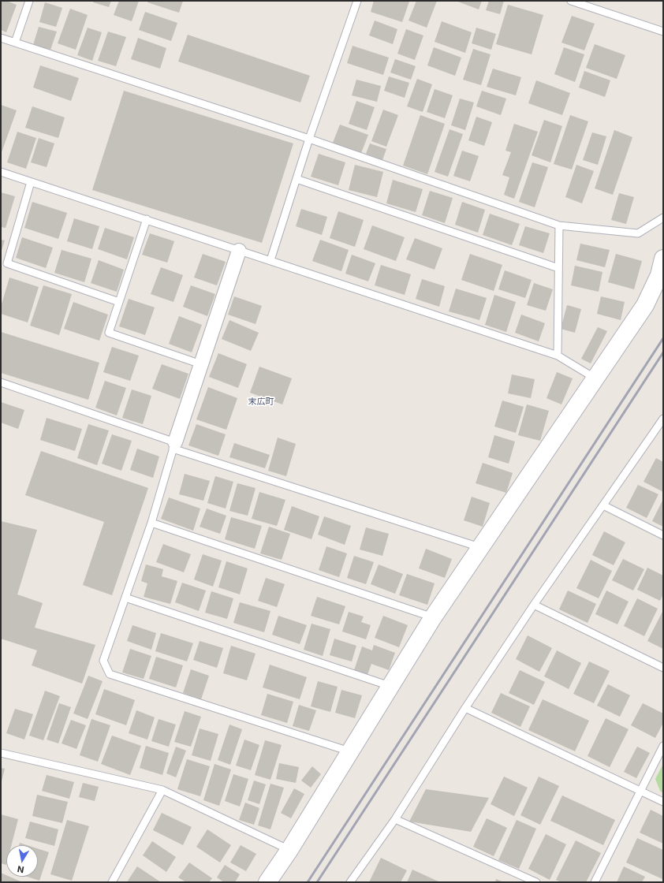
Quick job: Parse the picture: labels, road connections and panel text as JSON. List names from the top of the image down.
{
  "districts": ["末広町"],
  "north": "bottom"
}
